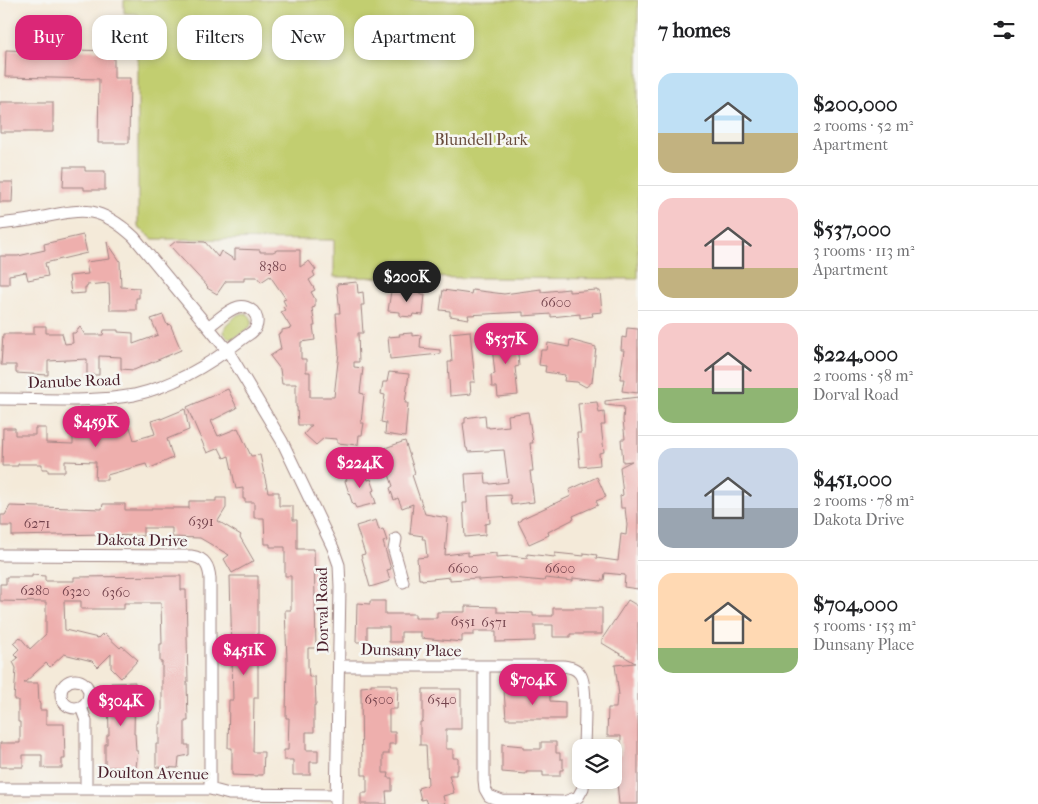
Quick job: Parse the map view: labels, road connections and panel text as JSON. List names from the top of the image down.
{
  "streets": {
    "street": [
      "Danube Road",
      "Dakota Drive",
      "Dorval Road",
      "Dunsany Place",
      "Doulton Avenue"
    ]
  },
  "crossings": [
    ["Danube Road", "Dorval Road"],
    ["Dakota Drive", "Doulton Avenue"],
    ["Dorval Road", "Dunsany Place"],
    ["Dorval Road", "Doulton Avenue"]
  ],
  "parks": ["Blundell Park"],
  "house_numbers": [
    "8380",
    "6600",
    "6391",
    "6271",
    "6600",
    "6600",
    "6280",
    "6320",
    "6360",
    "6551",
    "6571",
    "6500",
    "6540"
  ],
  "page": {
    "heading": "7 homes",
    "chip": [
      "Buy",
      "Rent",
      "Filters",
      "New",
      "Apartment"
    ],
    "list": [
      {
        "name": "$200,000",
        "note": "2 rooms · 52 m² · Apartment"
      },
      {
        "name": "$537,000",
        "note": "3 rooms · 113 m² · Apartment"
      },
      {
        "name": "$224,000",
        "note": "2 rooms · 58 m² · Dorval Road"
      },
      {
        "name": "$451,000",
        "note": "2 rooms · 78 m² · Dakota Drive"
      },
      {
        "name": "$704,000",
        "note": "5 rooms · 153 m² · Dunsany Place"
      }
    ],
    "price": [
      "$200K",
      "$537K",
      "$459K",
      "$224K",
      "$451K",
      "$704K",
      "$304K"
    ]
  }
}
